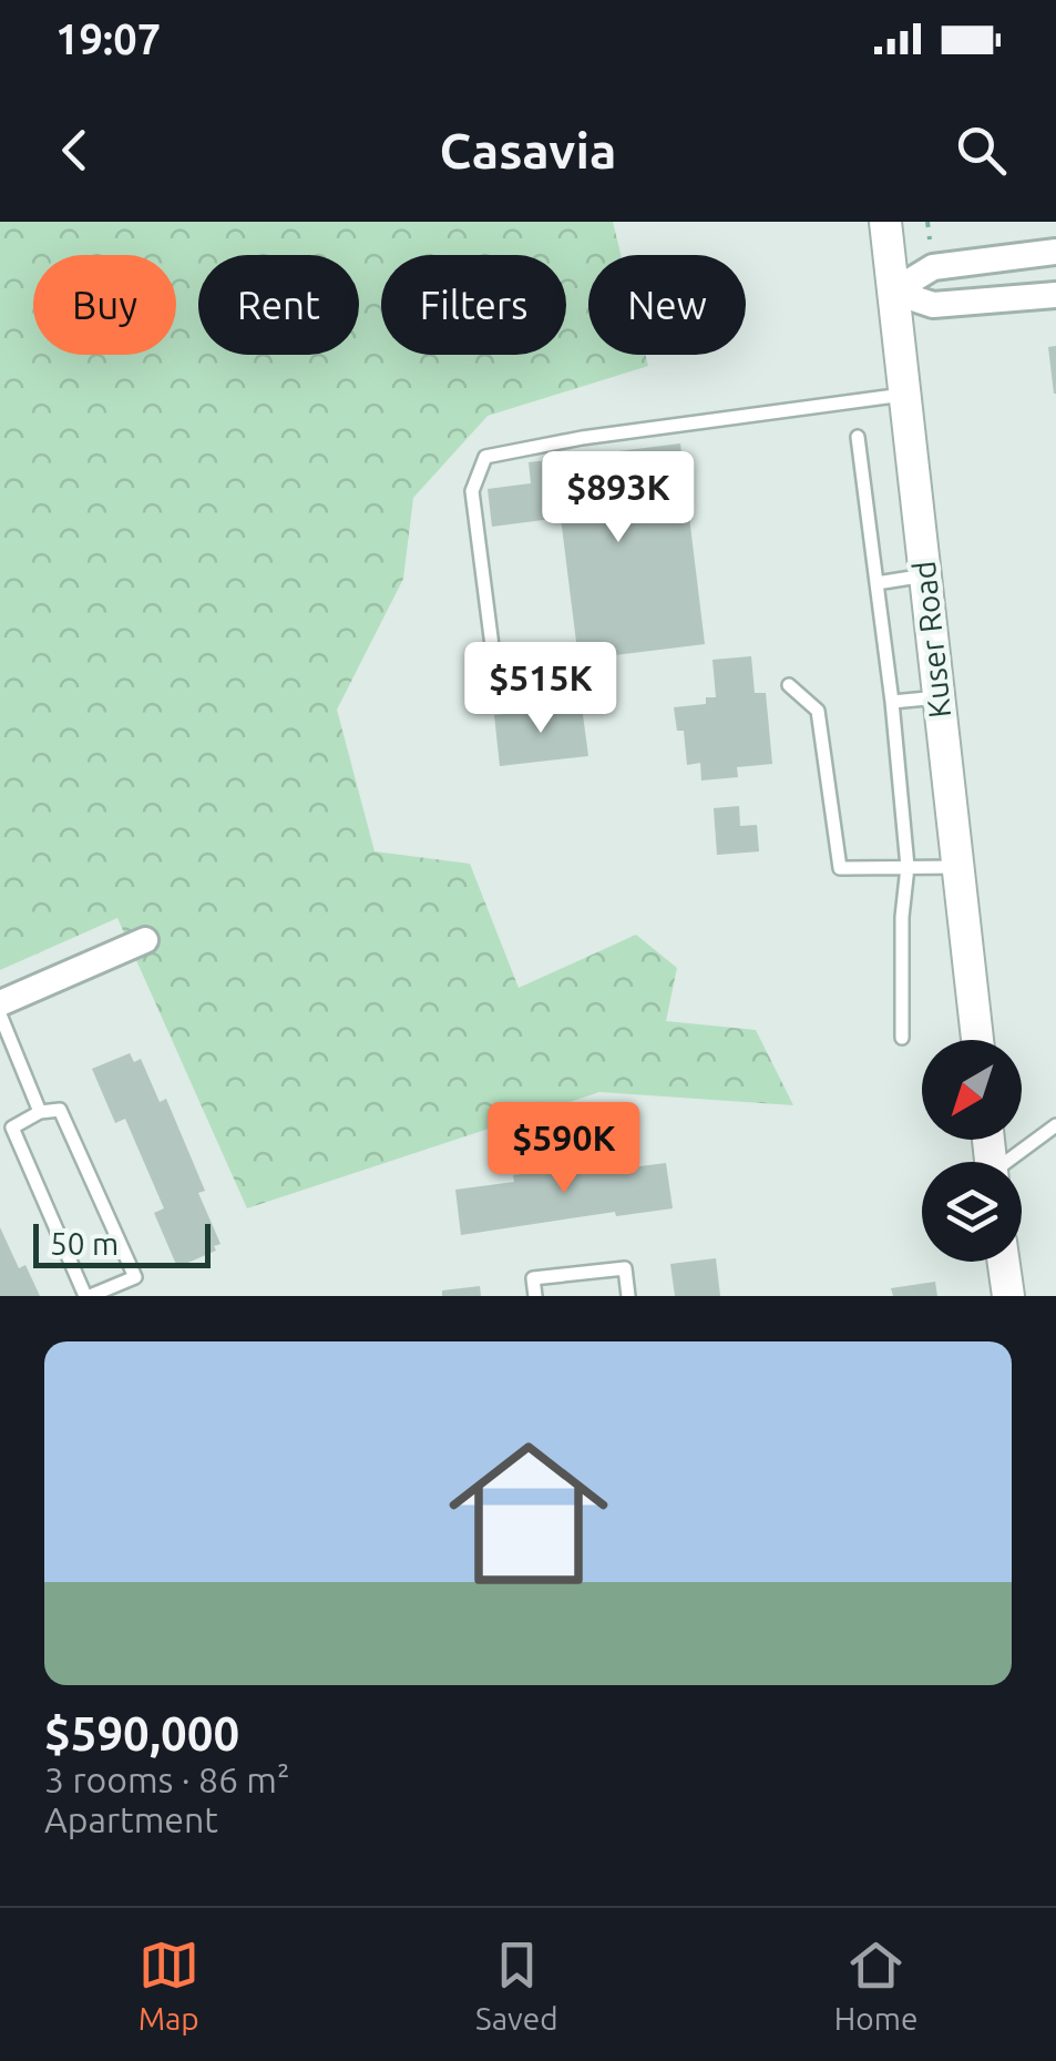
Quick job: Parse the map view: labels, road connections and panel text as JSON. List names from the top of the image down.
{
  "streets": {
    "street": ["Kuser Road"]
  },
  "scale_bar": "50 m",
  "north": "bottom left",
  "page": {
    "status": "19:07",
    "header": "Casavia",
    "chip": [
      "Buy",
      "Rent",
      "Filters",
      "New"
    ],
    "price": ["$893K", "$515K", "$590K"],
    "scale": "50 m",
    "list": [
      {
        "name": "$590,000",
        "note": "3 rooms · 86 m² · Apartment"
      }
    ],
    "tabs": ["Map", "Saved", "Home"]
  }
}
